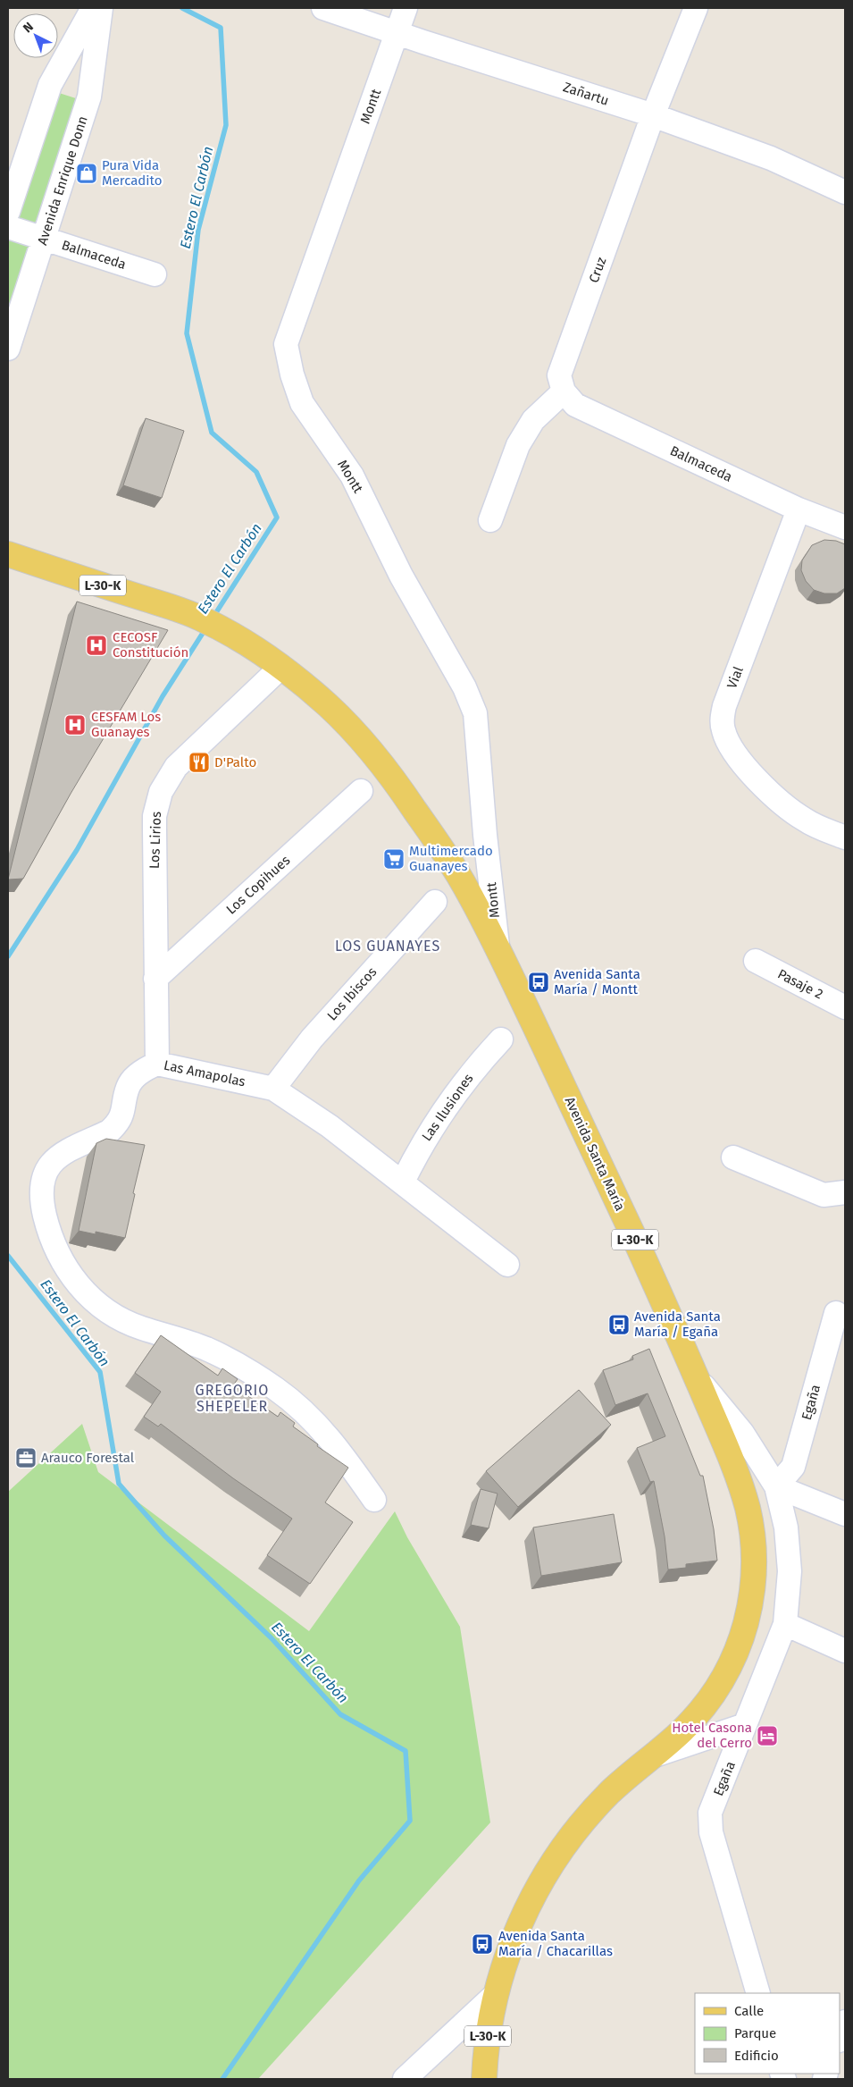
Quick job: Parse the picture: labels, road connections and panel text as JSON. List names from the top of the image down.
{
  "streets": {
    "main road": ["L-30-K", "Avenida Santa María"],
    "street": [
      "Zañartu",
      "Montt",
      "Avenida Enrique Donn",
      "Balmaceda",
      "Cruz",
      "Vial",
      "Los Lirios",
      "Los Copihues",
      "Pasaje 2",
      "Los Ibiscos",
      "Las Amapolas",
      "Las Ilusiones",
      "Egaña"
    ]
  },
  "crossings": [
    ["Zañartu", "Montt"],
    ["Zañartu", "Cruz"],
    ["Montt", "Avenida Santa María"],
    ["Avenida Enrique Donn", "Balmaceda"],
    ["Balmaceda", "Cruz"],
    ["Balmaceda", "Vial"],
    ["Los Lirios", "Los Copihues"],
    ["Los Lirios", "Las Amapolas"],
    ["Los Lirios", "Avenida Santa María"],
    ["Los Ibiscos", "Las Amapolas"],
    ["Las Amapolas", "Las Ilusiones"],
    ["Avenida Santa María", "Egaña"]
  ],
  "districts": ["LOS GUANAYES", "GREGORIO SHEPELER"],
  "water": ["Estero El Carbón"],
  "places": {
    "shop": ["Pura Vida Mercadito"],
    "hospital": ["CECOSF Constitución", "CESFAM Los Guanayes"],
    "restaurant": ["D'Palto"],
    "supermarket": ["Multimercado Guanayes"],
    "bus stop": ["Avenida Santa María / Montt", "Avenida Santa María / Egaña", "Avenida Santa María / Chacarillas"],
    "office": ["Arauco Forestal"],
    "hotel": ["Hotel Casona del Cerro"]
  },
  "legend": ["Calle", "Parque", "Edificio"],
  "north": "top left"
}
